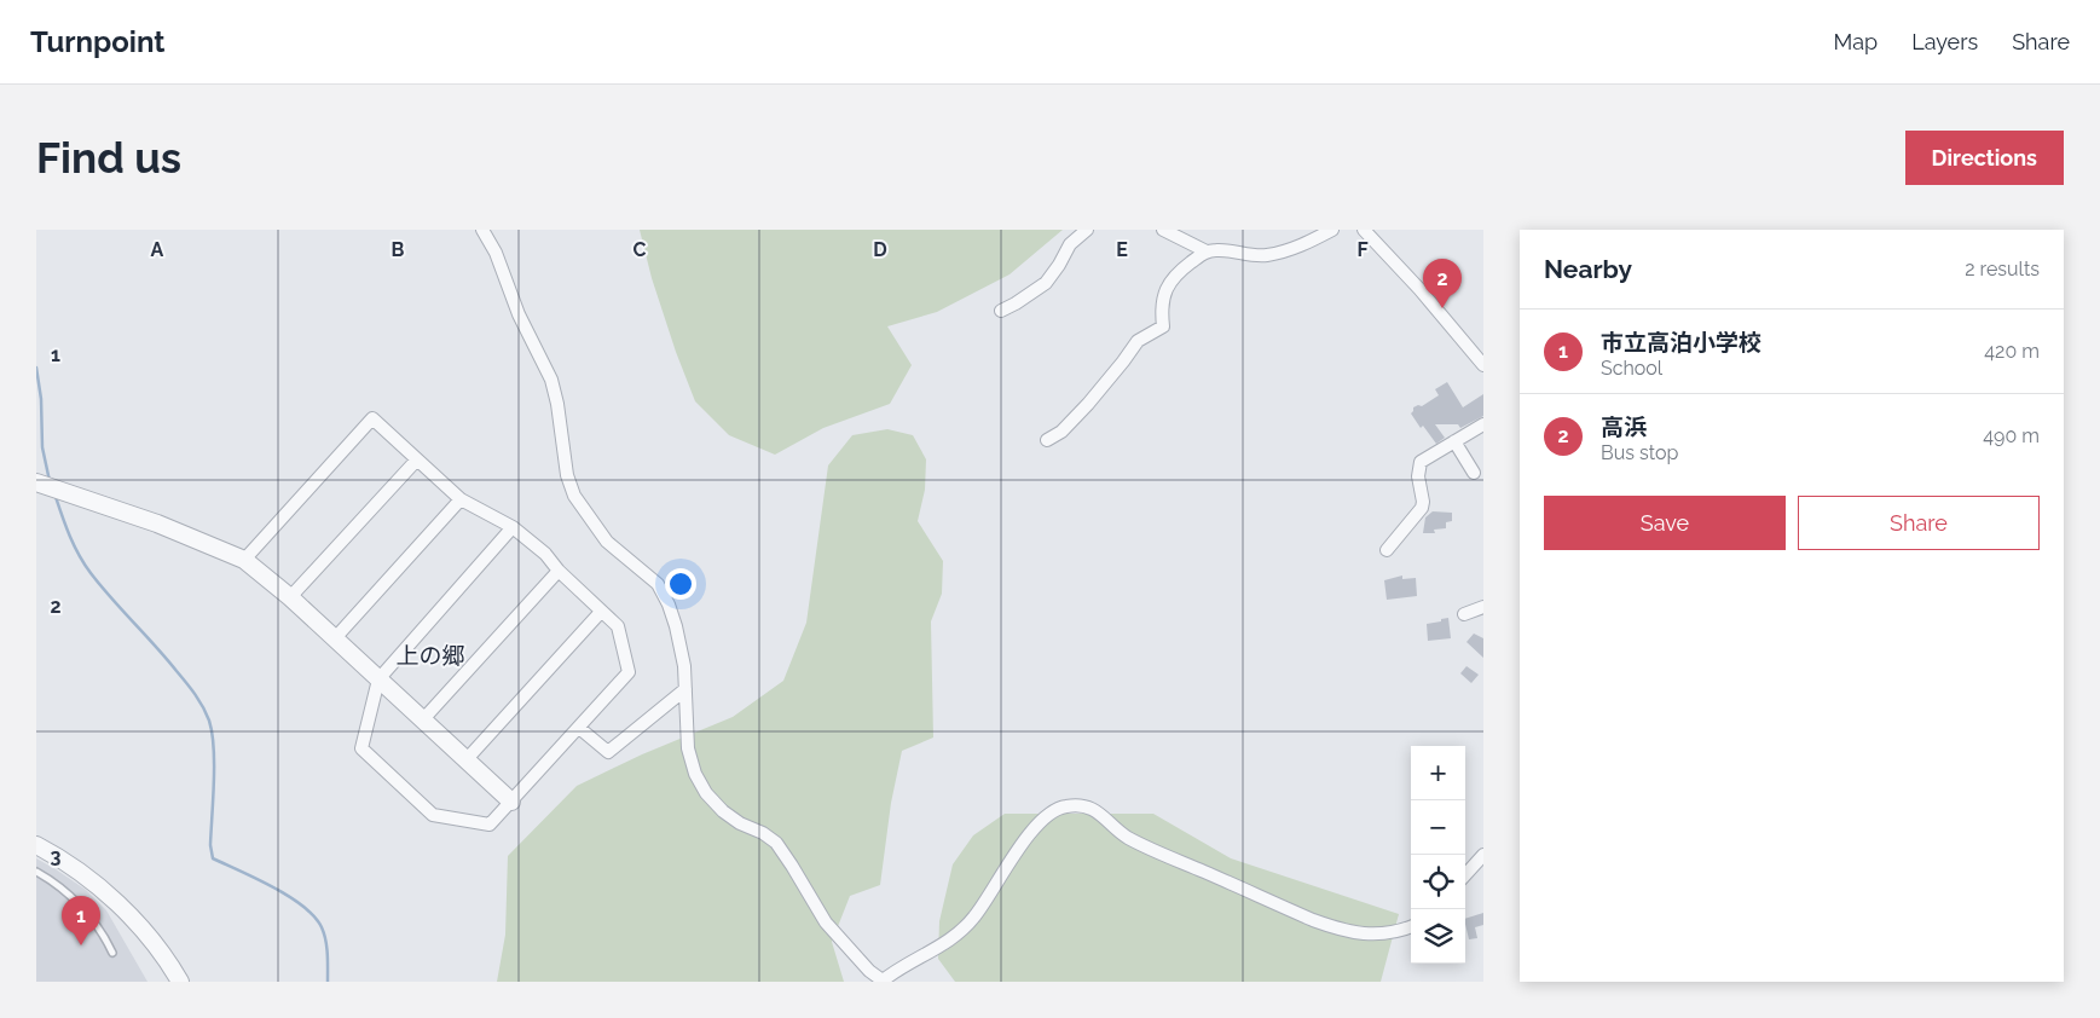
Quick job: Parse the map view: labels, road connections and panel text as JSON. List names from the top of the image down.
{
  "districts": ["上の郷"],
  "page": {
    "header": "Turnpoint",
    "nav": ["Map", "Layers", "Share"],
    "buttons": [
      "Directions",
      ["Save", "Share"]
    ],
    "title": "Find us",
    "heading": ["Nearby", "2 results"],
    "pins": ["2", "1"],
    "list": [
      {
        "mark": "1",
        "name": "市立高泊小学校",
        "note": "School",
        "value": "420 m"
      },
      {
        "mark": "2",
        "name": "高浜",
        "note": "Bus stop",
        "value": "490 m"
      }
    ],
    "map_buttons": ["+", "−"]
  },
  "grid": {
    "columns": [
      "A",
      "B",
      "C",
      "D",
      "E",
      "F"
    ],
    "rows": ["1", "2", "3"]
  }
}
